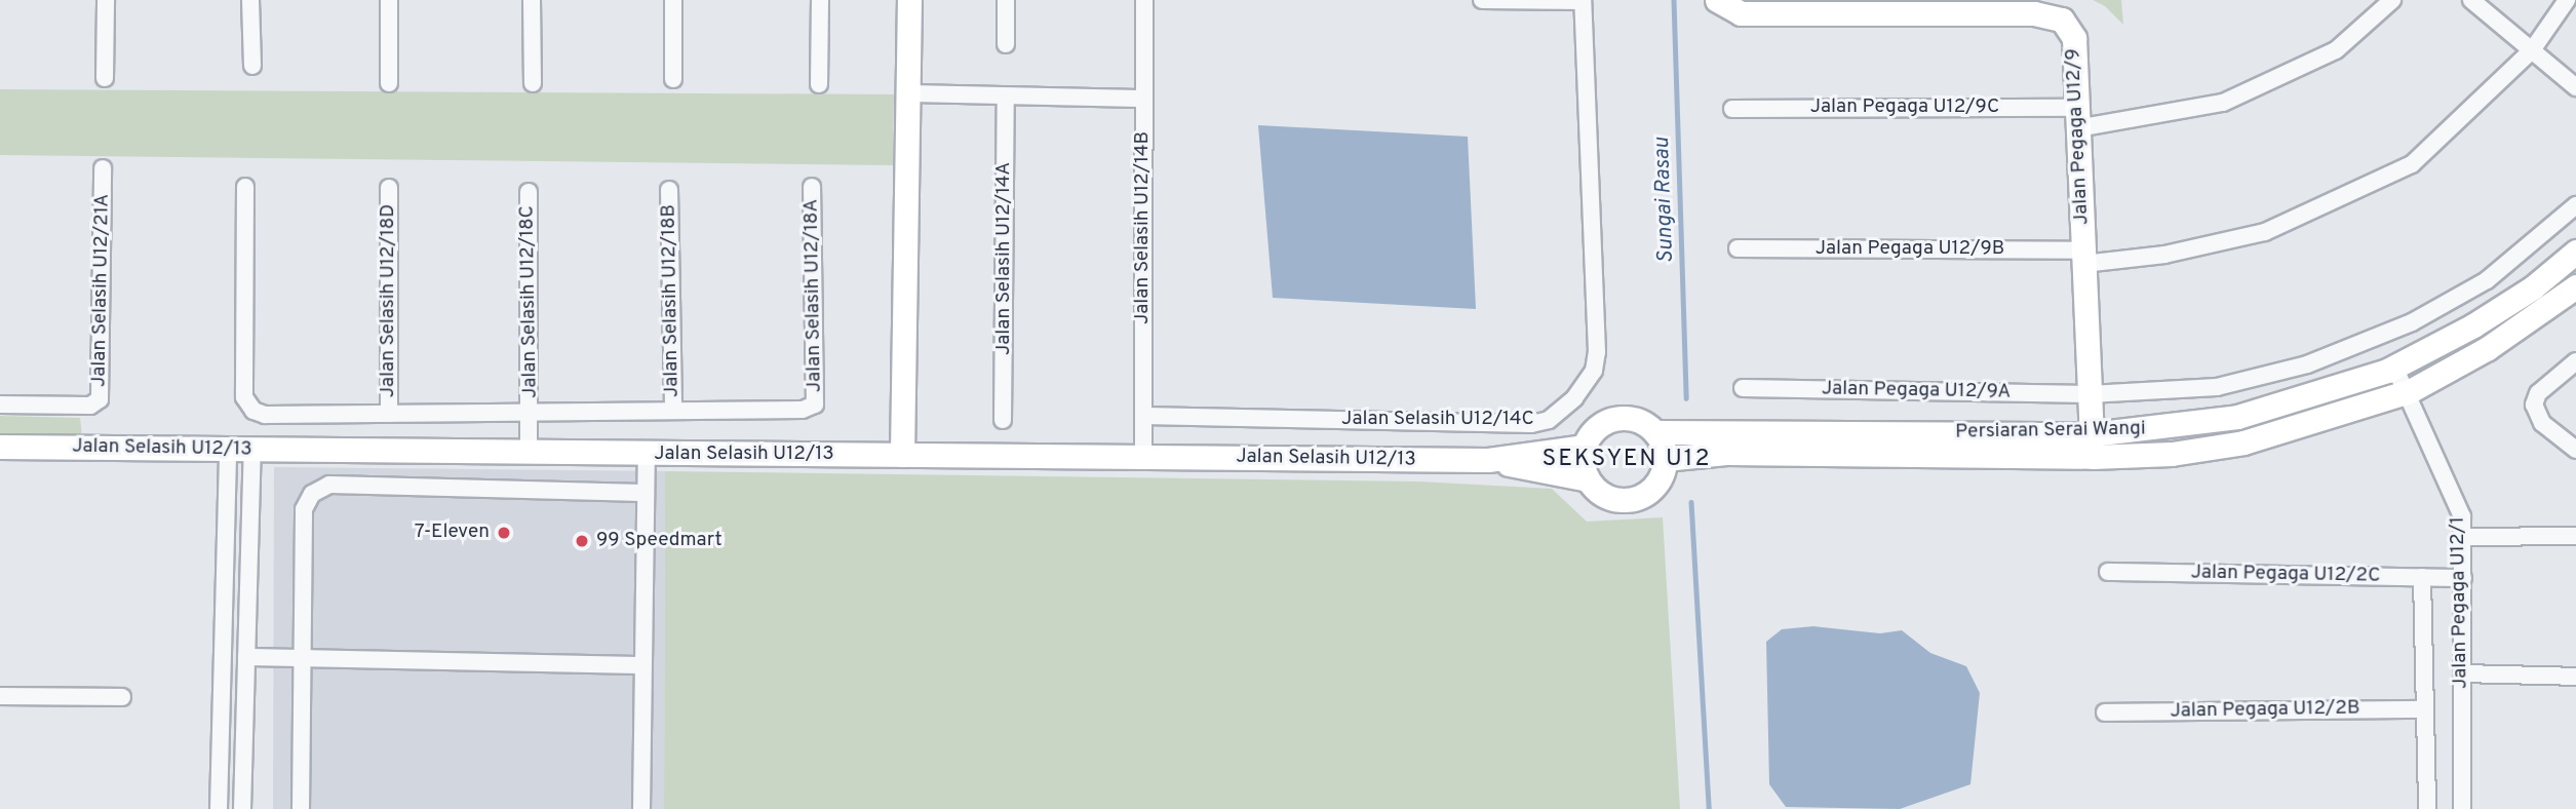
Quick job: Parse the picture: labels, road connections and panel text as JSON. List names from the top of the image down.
{
  "streets": {
    "street": [
      "Jalan Pegaga U12/9C",
      "Jalan Pegaga U12/9",
      "Jalan Selasih U12/14B",
      "Jalan Pegaga U12/9B",
      "Jalan Selasih U12/14A",
      "Jalan Selasih U12/21A",
      "Jalan Selasih U12/18A",
      "Jalan Selasih U12/18D",
      "Jalan Selasih U12/18B",
      "Jalan Selasih U12/18C",
      "Jalan Pegaga U12/9A",
      "Jalan Selasih U12/14C",
      "Persiaran Serai Wangi",
      "Jalan Selasih U12/13",
      "Jalan Pegaga U12/2C",
      "Jalan Pegaga U12/1",
      "Jalan Pegaga U12/2B"
    ]
  },
  "crossings": [
    ["Jalan Pegaga U12/9C", "Jalan Pegaga U12/9"],
    ["Jalan Pegaga U12/9", "Jalan Pegaga U12/9B"],
    ["Jalan Pegaga U12/9", "Jalan Pegaga U12/9A"],
    ["Jalan Pegaga U12/9", "Persiaran Serai Wangi"],
    ["Jalan Selasih U12/14B", "Jalan Selasih U12/14C"],
    ["Jalan Selasih U12/14B", "Jalan Selasih U12/13"],
    ["Jalan Selasih U12/18A", "Jalan Selasih U12/18B"],
    ["Jalan Selasih U12/18C", "Jalan Selasih U12/13"],
    ["Persiaran Serai Wangi", "Jalan Selasih U12/13"],
    ["Persiaran Serai Wangi", "Jalan Pegaga U12/1"],
    ["Jalan Pegaga U12/2C", "Jalan Pegaga U12/1"]
  ],
  "districts": ["SEKSYEN U12"],
  "water": ["Sungai Rasau"],
  "places": ["7-Eleven", "99 Speedmart"]
}
